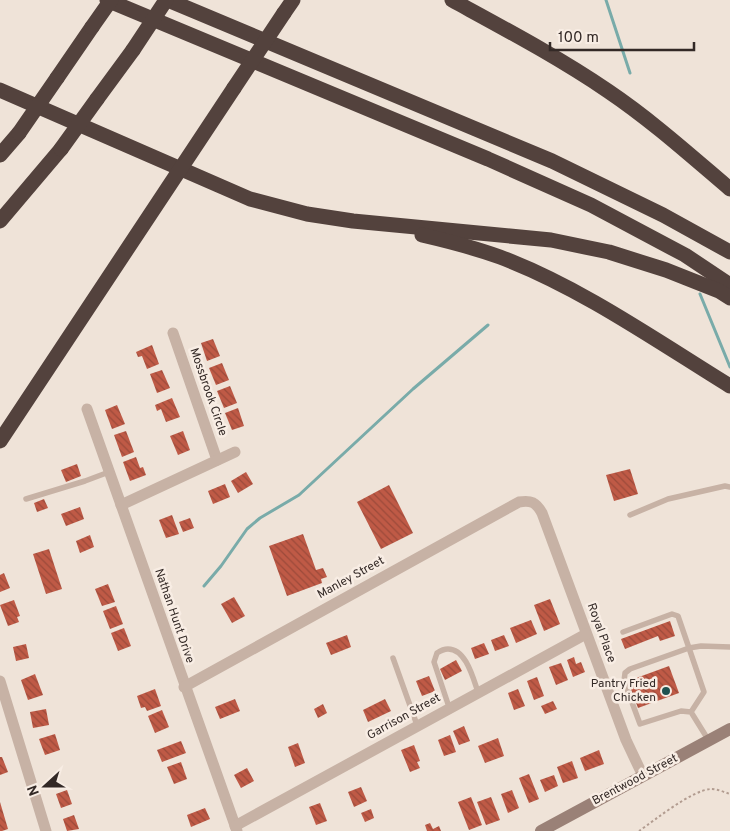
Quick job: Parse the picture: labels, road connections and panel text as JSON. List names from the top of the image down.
{
  "streets": {
    "main road": ["Brentwood Street"],
    "street": [
      "Mossbrook Circle",
      "Manley Street",
      "Nathan Hunt Drive",
      "Royal Place",
      "Garrison Street"
    ]
  },
  "crossings": [
    ["Manley Street", "Nathan Hunt Drive"],
    ["Manley Street", "Royal Place"],
    ["Nathan Hunt Drive", "Garrison Street"],
    ["Royal Place", "Garrison Street"],
    ["Royal Place", "Brentwood Street"]
  ],
  "places": ["Pantry Fried Chicken"],
  "scale_bar": "100 m",
  "north": "left"
}
